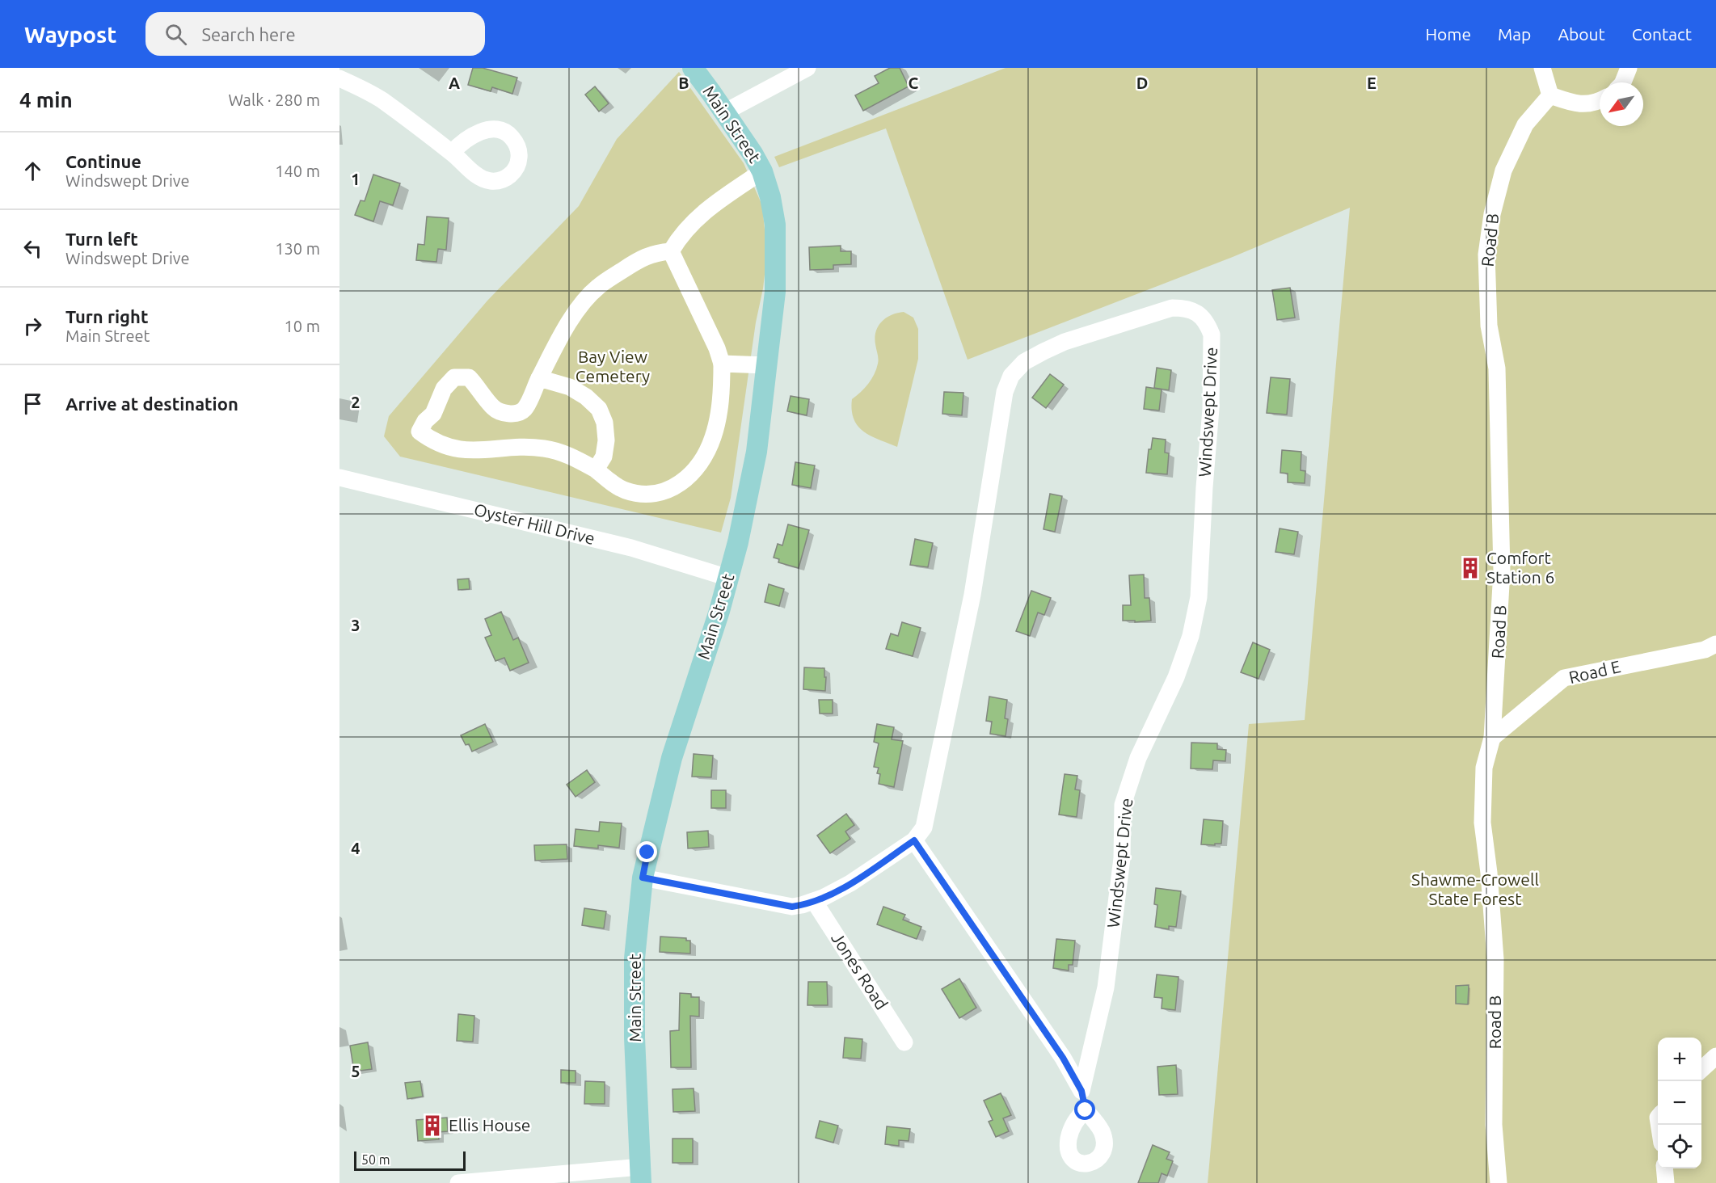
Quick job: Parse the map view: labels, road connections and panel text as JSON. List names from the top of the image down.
{
  "streets": {
    "main road": ["Main Street"],
    "street": [
      "Road B",
      "Windswept Drive",
      "Oyster Hill Drive",
      "Road E",
      "Jones Road"
    ]
  },
  "crossings": [
    ["Main Street", "Windswept Drive"],
    ["Main Street", "Oyster Hill Drive"],
    ["Road B", "Road E"],
    ["Windswept Drive", "Jones Road"]
  ],
  "parks": ["Bay View Cemetery", "Shawme-Crowell State Forest"],
  "places": {
    "building": ["Comfort Station 6", "Ellis House"]
  },
  "scale_bar": "50 m",
  "north": "bottom left",
  "page": {
    "header": "Waypost",
    "search": "Search here",
    "nav": [
      "Home",
      "Map",
      "About",
      "Contact"
    ],
    "heading": ["4 min", "Walk · 280 m"],
    "list": [
      ["Continue", "Windswept Drive", "140 m"],
      ["Turn left", "Windswept Drive", "130 m"],
      ["Turn right", "Main Street", "10 m"],
      "Arrive at destination"
    ],
    "map_buttons": ["+", "−"],
    "scale": "50 m"
  },
  "grid": {
    "columns": [
      "A",
      "B",
      "C",
      "D",
      "E"
    ],
    "rows": [
      "1",
      "2",
      "3",
      "4",
      "5"
    ]
  }
}
